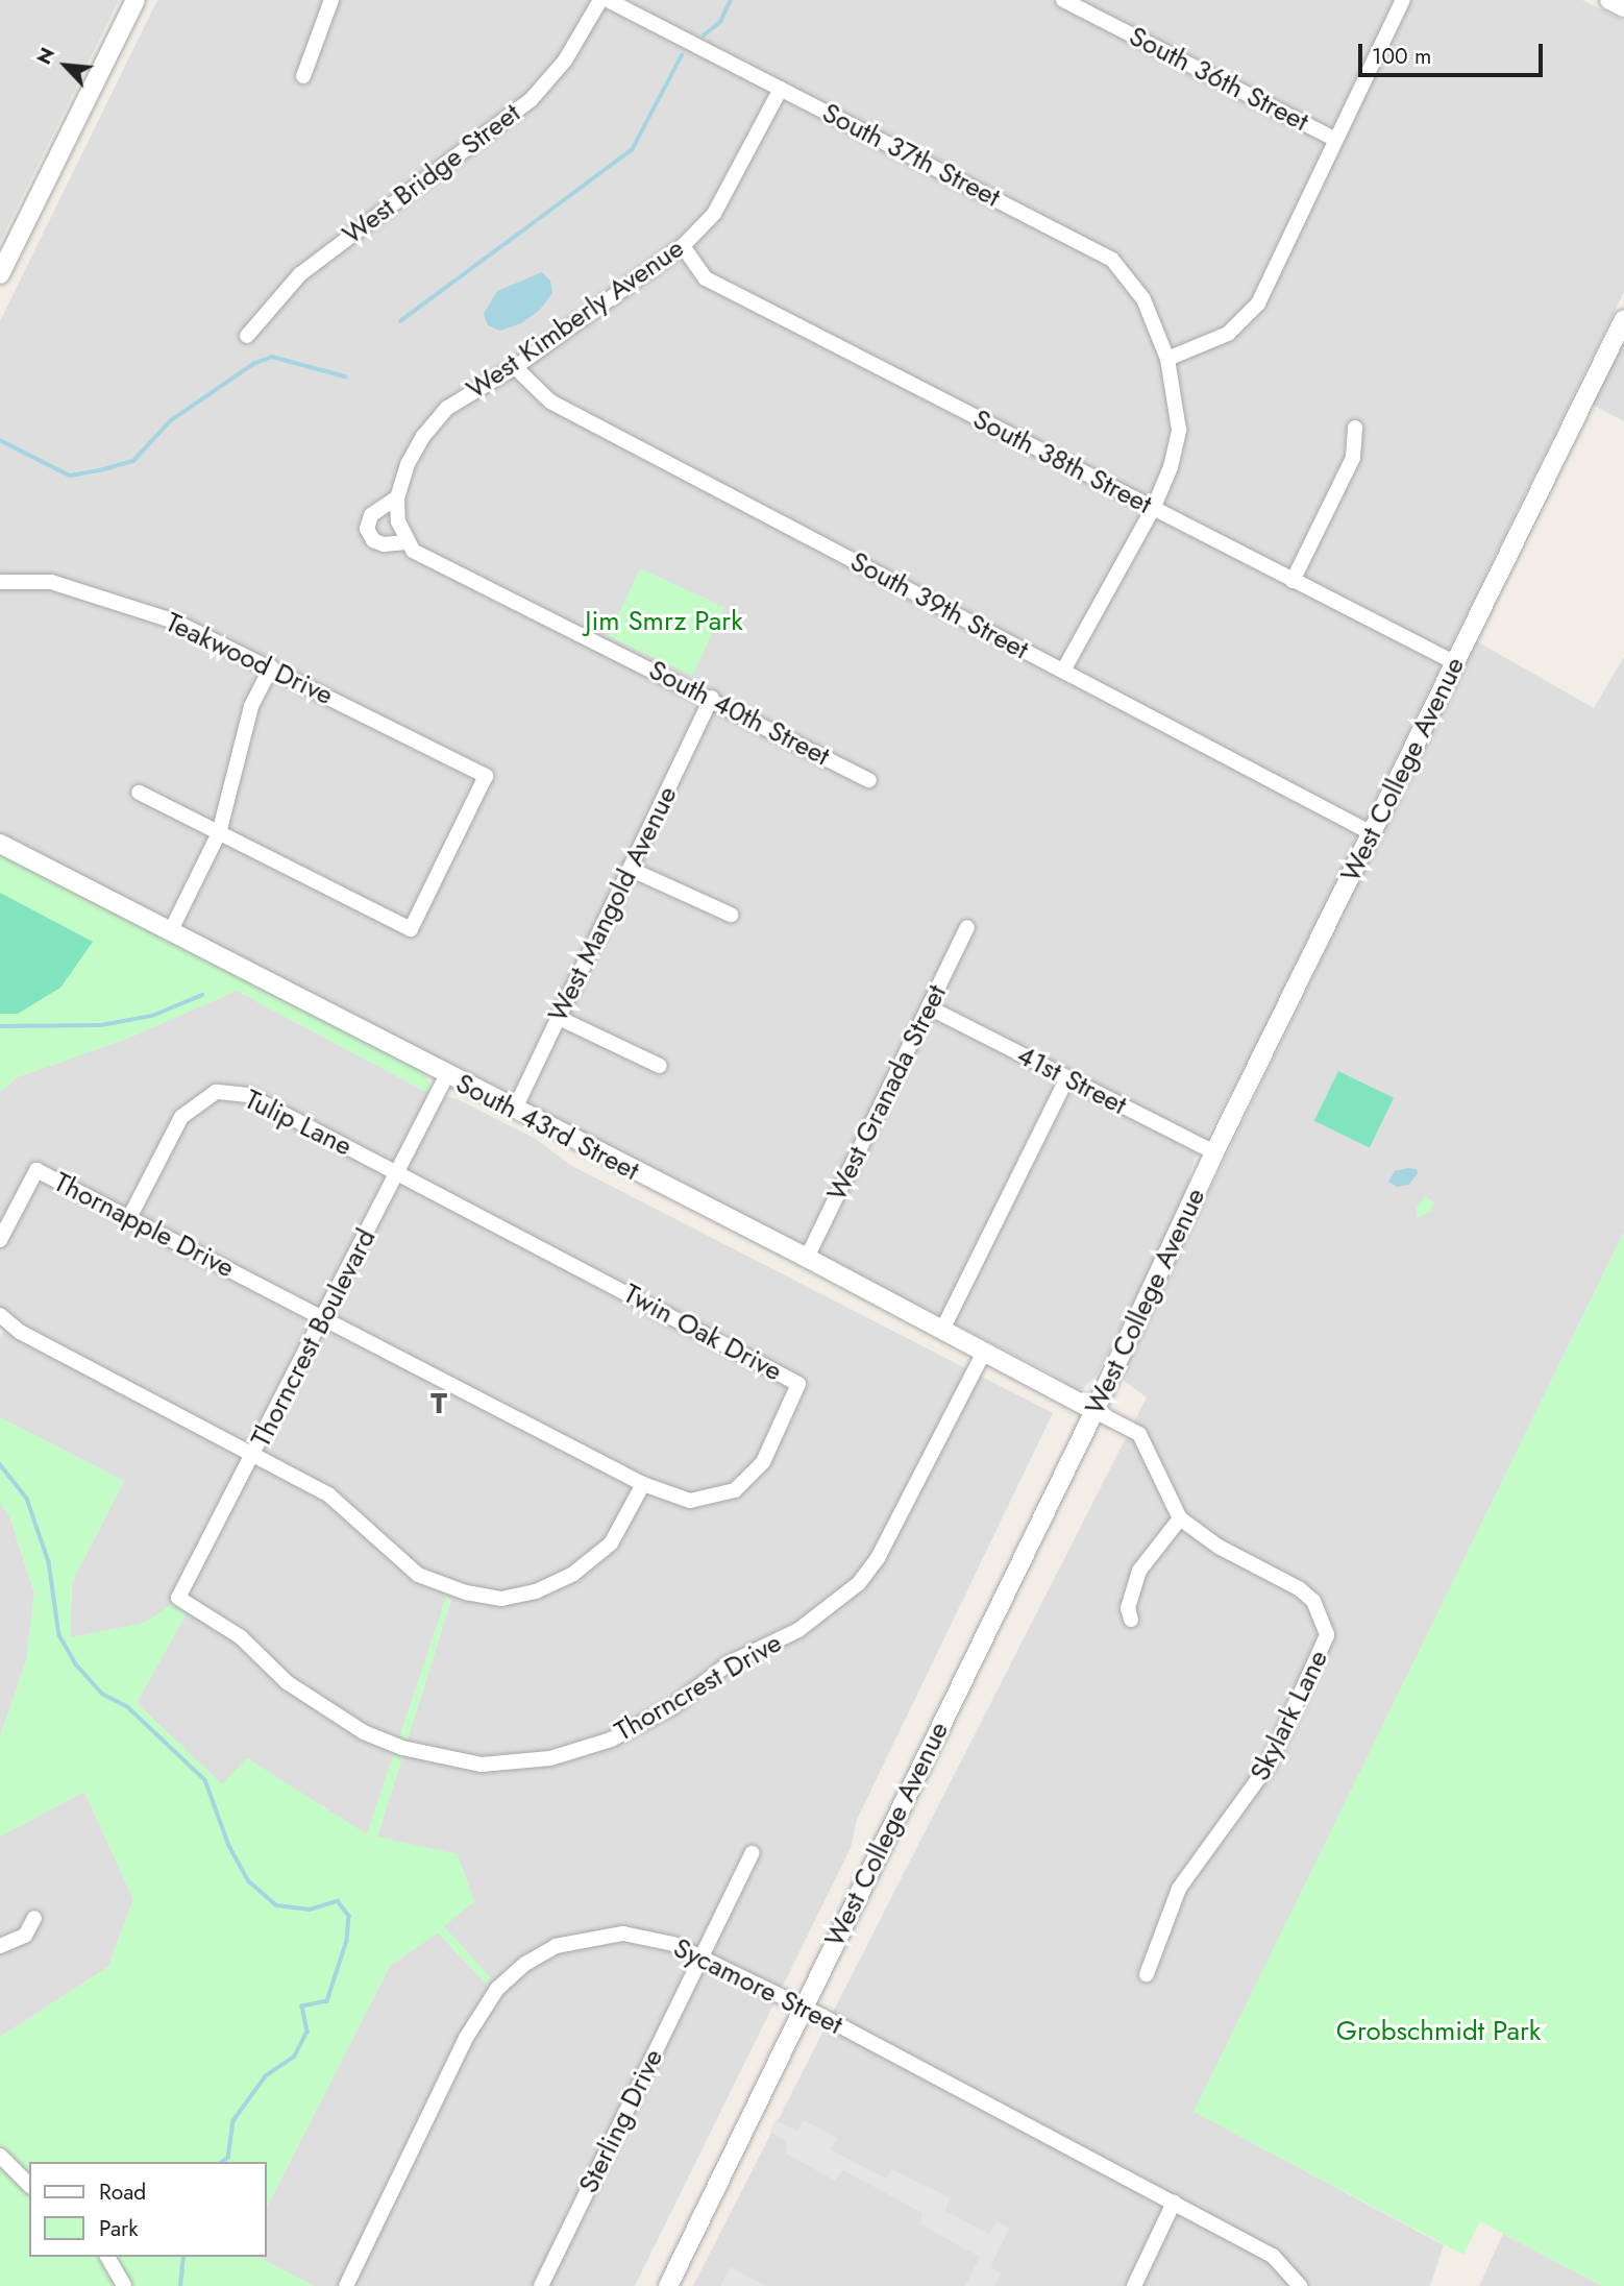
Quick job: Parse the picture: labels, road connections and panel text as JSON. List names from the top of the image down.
{
  "streets": {
    "street": [
      "South 36th Street",
      "South 37th Street",
      "West Bridge Street",
      "West Kimberly Avenue",
      "South 38th Street",
      "South 39th Street",
      "Teakwood Drive",
      "South 40th Street",
      "West College Avenue",
      "West Mangold Avenue",
      "41st Street",
      "West Granada Street",
      "Tulip Lane",
      "South 43rd Street",
      "Thornapple Drive",
      "Twin Oak Drive",
      "Thorncrest Boulevard",
      "Thorncrest Drive",
      "Skylark Lane",
      "Sycamore Street",
      "Sterling Drive"
    ]
  },
  "crossings": [
    ["South 37th Street", "West Kimberly Avenue"],
    ["West Kimberly Avenue", "South 38th Street"],
    ["West Kimberly Avenue", "South 39th Street"],
    ["West Kimberly Avenue", "South 40th Street"],
    ["South 38th Street", "West College Avenue"],
    ["South 39th Street", "West College Avenue"],
    ["South 40th Street", "West Mangold Avenue"],
    ["West College Avenue", "41st Street"],
    ["West College Avenue", "South 43rd Street"],
    ["West College Avenue", "Skylark Lane"],
    ["West College Avenue", "Sycamore Street"],
    ["West Mangold Avenue", "South 43rd Street"],
    ["41st Street", "West Granada Street"],
    ["West Granada Street", "South 43rd Street"],
    ["Tulip Lane", "Thornapple Drive"],
    ["Tulip Lane", "Twin Oak Drive"],
    ["Tulip Lane", "Thorncrest Boulevard"],
    ["South 43rd Street", "Thorncrest Boulevard"],
    ["South 43rd Street", "Thorncrest Drive"],
    ["South 43rd Street", "Skylark Lane"],
    ["Thornapple Drive", "Twin Oak Drive"],
    ["Thornapple Drive", "Thorncrest Boulevard"],
    ["Twin Oak Drive", "Thorncrest Boulevard"],
    ["Thorncrest Boulevard", "Thorncrest Drive"],
    ["Sycamore Street", "Sterling Drive"]
  ],
  "districts": ["T"],
  "parks": ["Jim Smrz Park", "Grobschmidt Park"],
  "legend": ["Road", "Park"],
  "scale_bar": "100 m",
  "north": "top left"
}
